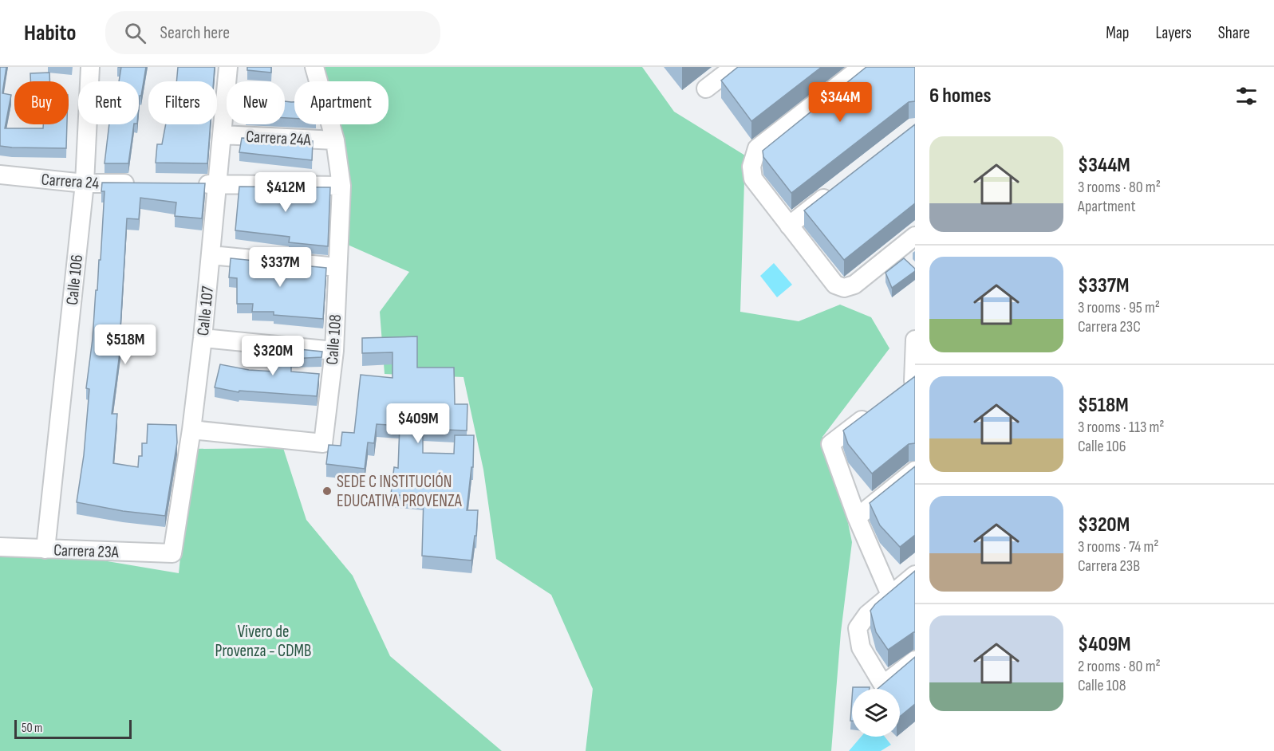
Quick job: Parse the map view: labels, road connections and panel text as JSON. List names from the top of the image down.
{
  "streets": {
    "street": [
      "Carrera 24A",
      "Carrera 24",
      "Calle 106",
      "Calle 107",
      "Calle 108",
      "Carrera 23A"
    ]
  },
  "crossings": [
    ["Carrera 24A", "Calle 107"],
    ["Carrera 24A", "Calle 108"],
    ["Carrera 24", "Calle 106"],
    ["Calle 106", "Carrera 23A"],
    ["Calle 107", "Calle 108"],
    ["Calle 107", "Carrera 23A"]
  ],
  "parks": ["Vivero de Provenza - CDMB"],
  "places": ["SEDE C INSTITUCIÓN EDUCATIVA PROVENZA"],
  "scale_bar": "50 m",
  "page": {
    "header": "Habito",
    "search": "Search here",
    "nav": ["Map", "Layers", "Share"],
    "heading": "6 homes",
    "chip": [
      "Buy",
      "Rent",
      "Filters",
      "New",
      "Apartment"
    ],
    "price": [
      "$344M",
      "$412M",
      "$337M",
      "$518M",
      "$320M",
      "$409M"
    ],
    "list": [
      {
        "name": "$344M",
        "note": "3 rooms · 80 m² · Apartment"
      },
      {
        "name": "$337M",
        "note": "3 rooms · 95 m² · Carrera 23C"
      },
      {
        "name": "$518M",
        "note": "3 rooms · 113 m² · Calle 106"
      },
      {
        "name": "$320M",
        "note": "3 rooms · 74 m² · Carrera 23B"
      },
      {
        "name": "$409M",
        "note": "2 rooms · 80 m² · Calle 108"
      }
    ],
    "scale": "50 m"
  }
}
